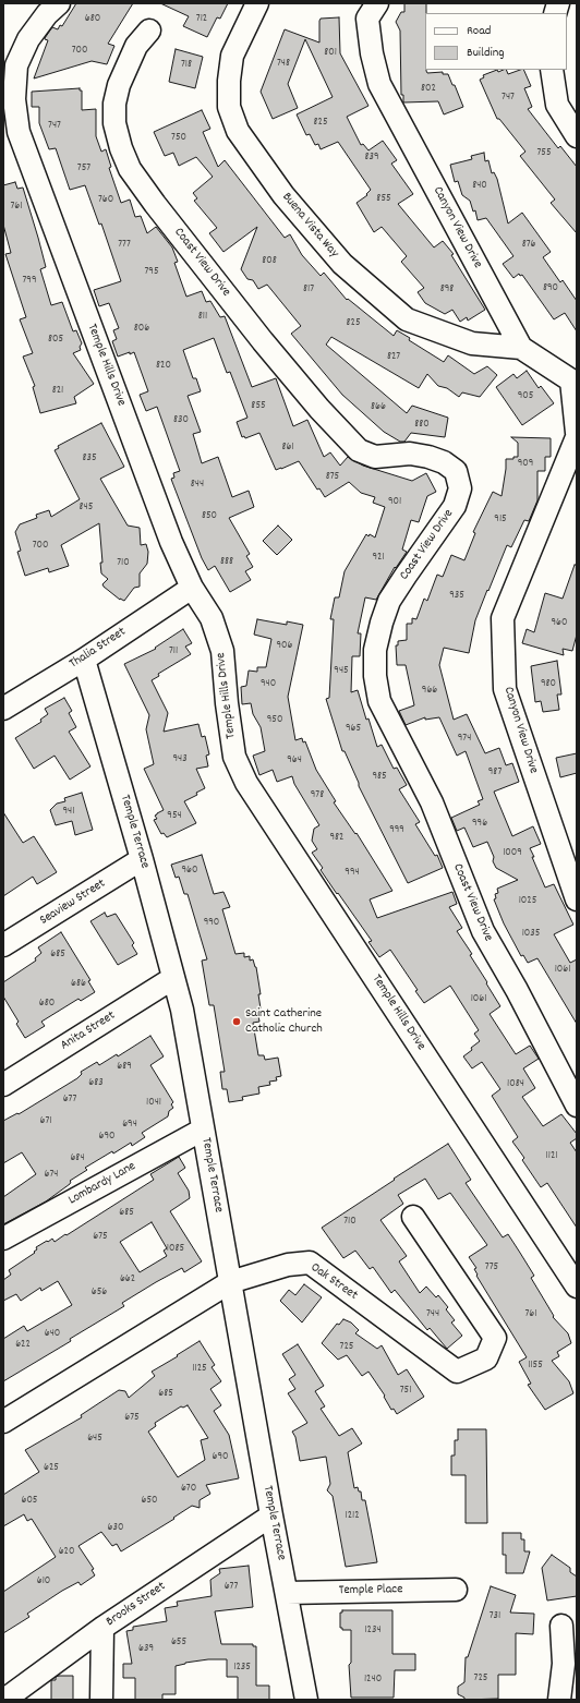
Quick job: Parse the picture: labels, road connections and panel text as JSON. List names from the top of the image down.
{
  "streets": {
    "street": [
      "Buena Vista Way",
      "Canyon View Drive",
      "Coast View Drive",
      "Temple Hills Drive",
      "Thalia Street",
      "Temple Terrace",
      "Seaview Street",
      "Anita Street",
      "Lombardy Lane",
      "Oak Street",
      "Temple Place",
      "Brooks Street"
    ]
  },
  "crossings": [
    ["Buena Vista Way", "Canyon View Drive"],
    ["Temple Hills Drive", "Thalia Street"],
    ["Thalia Street", "Temple Terrace"],
    ["Temple Terrace", "Seaview Street"],
    ["Temple Terrace", "Anita Street"],
    ["Temple Terrace", "Lombardy Lane"],
    ["Temple Terrace", "Oak Street"],
    ["Temple Terrace", "Temple Place"],
    ["Temple Terrace", "Brooks Street"]
  ],
  "places": ["Saint Catherine Catholic Church"],
  "house_numbers": [
    "680",
    "712",
    "700",
    "801",
    "748",
    "718",
    "802",
    "747",
    "825",
    "747",
    "750",
    "755",
    "839",
    "757",
    "840",
    "855",
    "760",
    "761",
    "777",
    "876",
    "808",
    "795",
    "799",
    "890",
    "817",
    "898",
    "811",
    "825",
    "806",
    "805",
    "827",
    "820",
    "821",
    "905",
    "855",
    "866",
    "830",
    "880",
    "861",
    "835",
    "909",
    "875",
    "844",
    "901",
    "845",
    "850",
    "915",
    "700",
    "921",
    "888",
    "710",
    "935",
    "960",
    "906",
    "711",
    "945",
    "940",
    "980",
    "966",
    "950",
    "965",
    "974",
    "943",
    "964",
    "987",
    "985",
    "978",
    "941",
    "954",
    "996",
    "999",
    "982",
    "1009",
    "960",
    "994",
    "1025",
    "990",
    "1035",
    "685",
    "1061",
    "686",
    "1061",
    "680",
    "689",
    "683",
    "1084",
    "677",
    "1041",
    "671",
    "694",
    "690",
    "1121",
    "684",
    "674",
    "685",
    "710",
    "675",
    "1085",
    "775",
    "662",
    "656",
    "744",
    "761",
    "640",
    "622",
    "725",
    "1155",
    "1125",
    "751",
    "685",
    "675",
    "645",
    "690",
    "625",
    "670",
    "605",
    "650",
    "1212",
    "630",
    "620",
    "610",
    "677",
    "731",
    "1234",
    "655",
    "639",
    "1235",
    "725",
    "1240"
  ],
  "legend": ["Road", "Building"]
}
